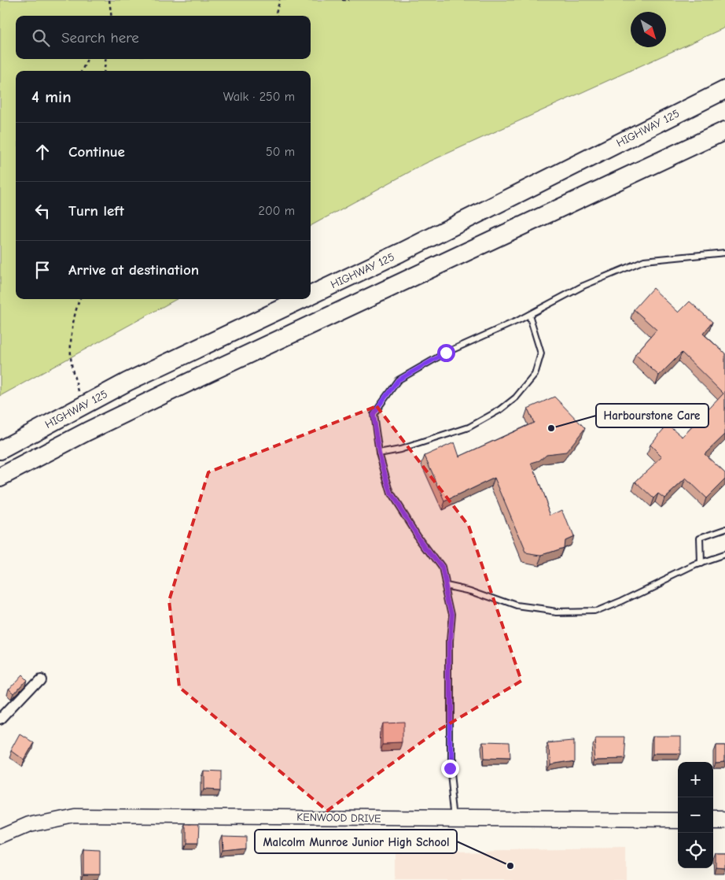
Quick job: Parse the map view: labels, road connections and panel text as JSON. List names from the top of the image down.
{
  "streets": {
    "highway": ["HIGHWAY 125"],
    "street": ["KENWOOD DRIVE"]
  },
  "places": ["Harbourstone Care", "Malcolm Munroe Junior High School"],
  "north": "bottom right",
  "page": {
    "search": "Search here",
    "heading": ["4 min", "Walk · 250 m"],
    "list": [
      ["Continue", "50 m"],
      ["Turn left", "200 m"],
      "Arrive at destination"
    ],
    "map_buttons": ["+", "−"]
  }
}
